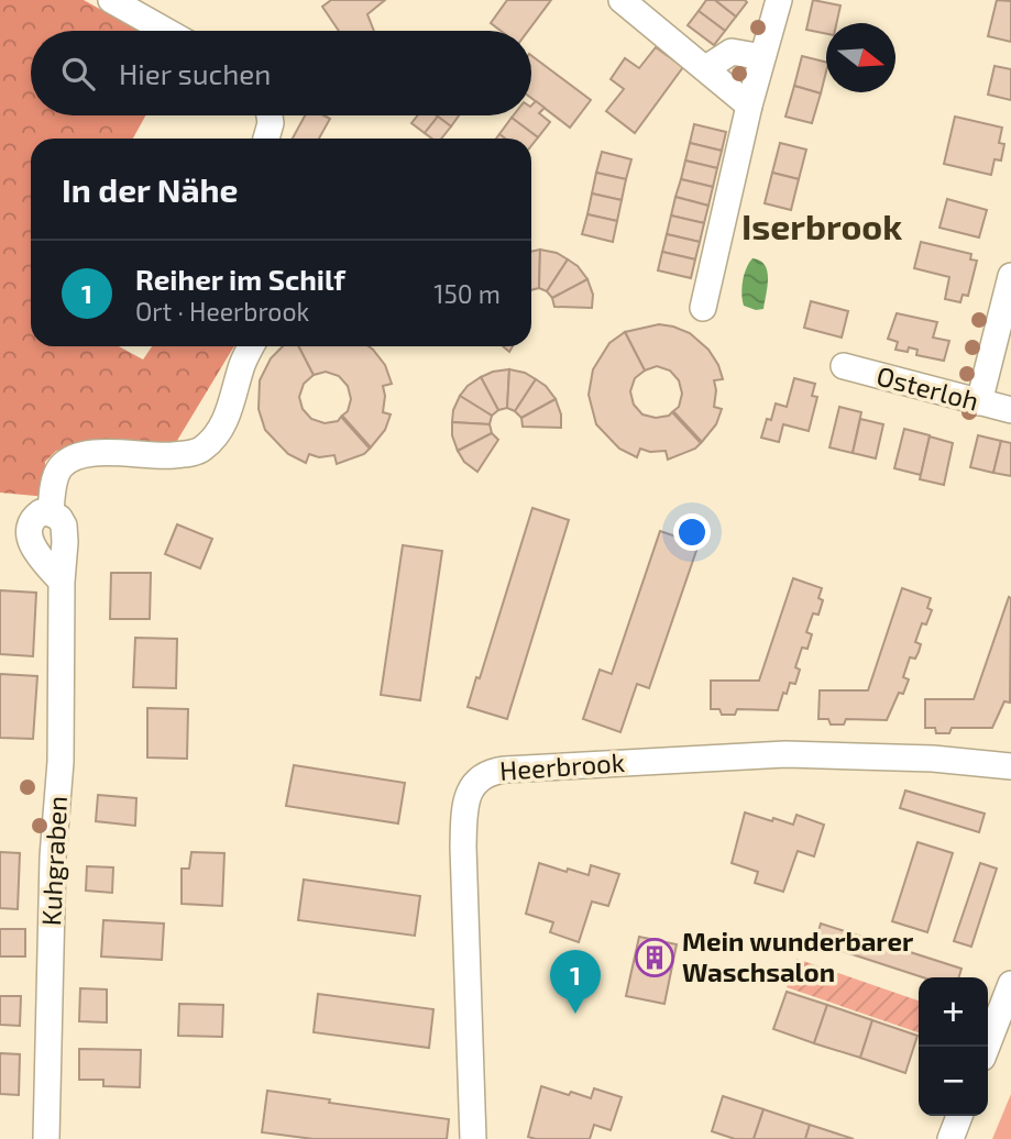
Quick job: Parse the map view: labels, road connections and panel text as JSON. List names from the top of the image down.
{
  "streets": {
    "street": ["Osterloh", "Heerbrook", "Kuhgraben"]
  },
  "districts": ["Iserbrook"],
  "places": {
    "building": ["Mein wunderbarer Waschsalon"]
  },
  "north": "right",
  "page": {
    "search": "Hier suchen",
    "heading": "In der Nähe",
    "list": [
      {
        "mark": "1",
        "name": "Reiher im Schilf",
        "note": "Ort · Heerbrook",
        "value": "150 m"
      }
    ],
    "pins": "1",
    "map_buttons": ["+", "−"]
  }
}
